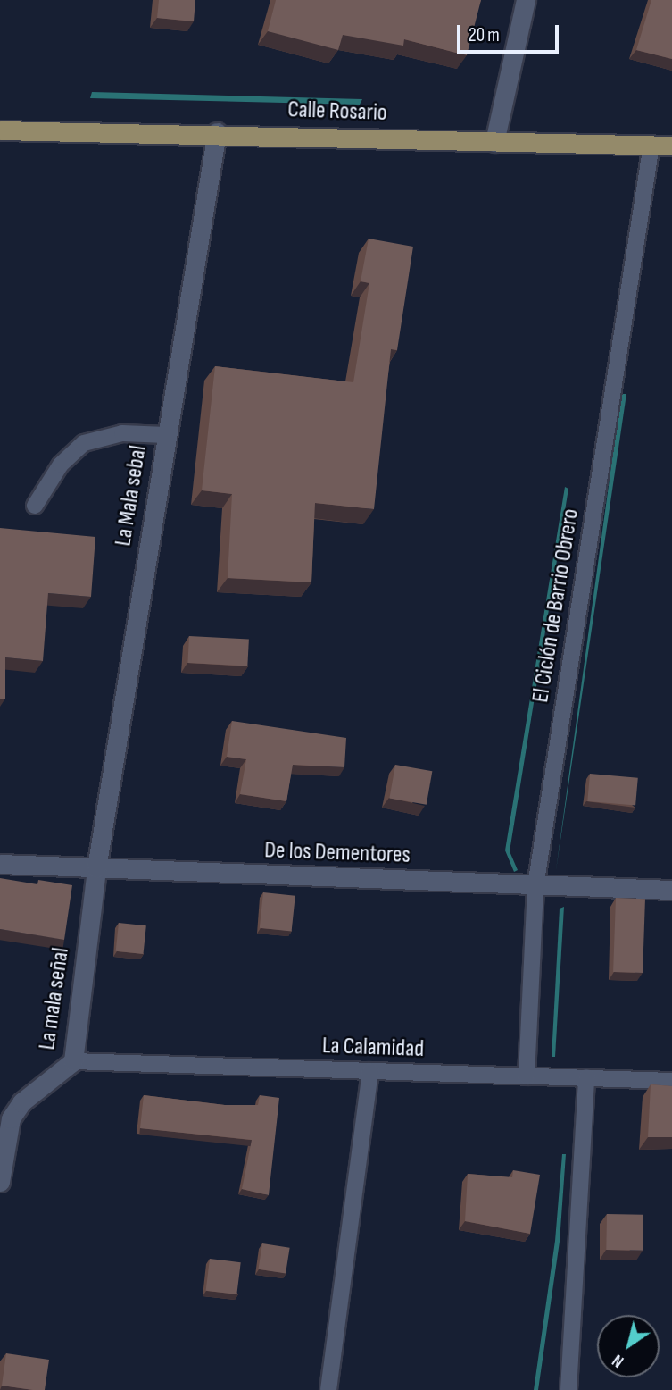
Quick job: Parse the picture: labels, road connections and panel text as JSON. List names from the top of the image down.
{
  "streets": {
    "main road": ["Calle Rosario"],
    "street": ["La Mala sebal", "De los Dementores", "La mala señal"],
    "lane": ["El Ciclón de Barrio Obrero", "La Calamidad"]
  },
  "crossings": [
    ["Calle Rosario", "La Mala sebal"],
    ["Calle Rosario", "El Ciclón de Barrio Obrero"],
    ["La Mala sebal", "De los Dementores"],
    ["La Mala sebal", "La mala señal"],
    ["El Ciclón de Barrio Obrero", "De los Dementores"],
    ["El Ciclón de Barrio Obrero", "La Calamidad"],
    ["De los Dementores", "La mala señal"],
    ["La mala señal", "La Calamidad"]
  ],
  "scale_bar": "20 m",
  "north": "bottom left"
}
